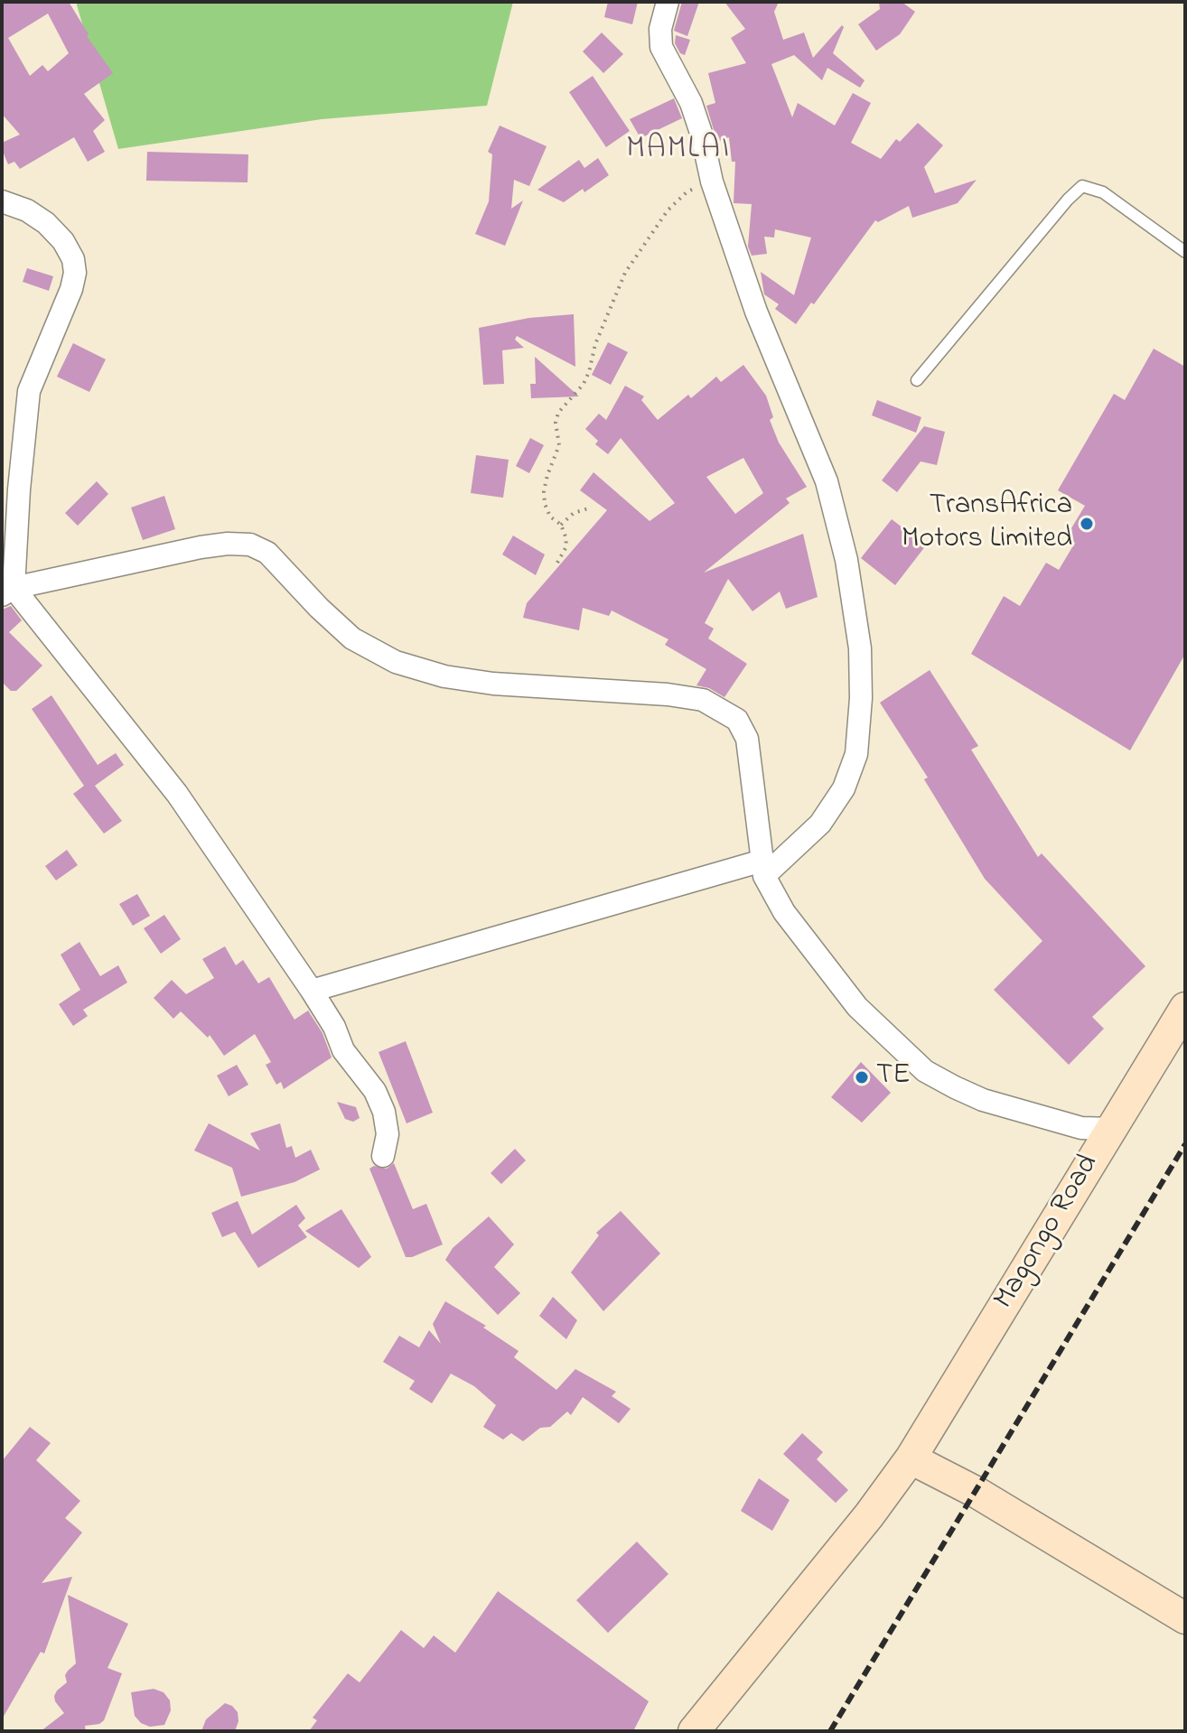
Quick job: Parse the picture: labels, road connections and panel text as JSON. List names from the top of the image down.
{
  "streets": {
    "main road": ["Magongo Road"]
  },
  "districts": ["MAMLAI"],
  "places": ["TransAfrica Motors Limited", "TE"]
}
